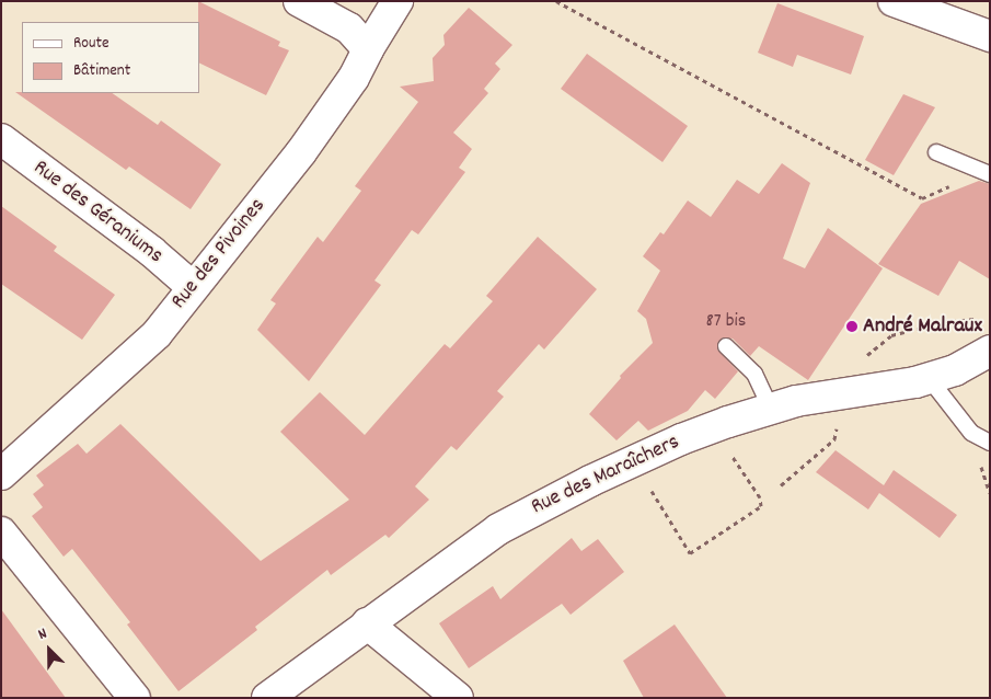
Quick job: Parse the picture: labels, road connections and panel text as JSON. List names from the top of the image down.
{
  "streets": {
    "street": ["Rue des Géraniums", "Rue des Pivoines", "Rue des Maraîchers"]
  },
  "crossings": [
    ["Rue des Géraniums", "Rue des Pivoines"]
  ],
  "places": ["André Malraux"],
  "house_numbers": ["87 bis"],
  "legend": ["Route", "Bâtiment"],
  "north": "top left"
}
